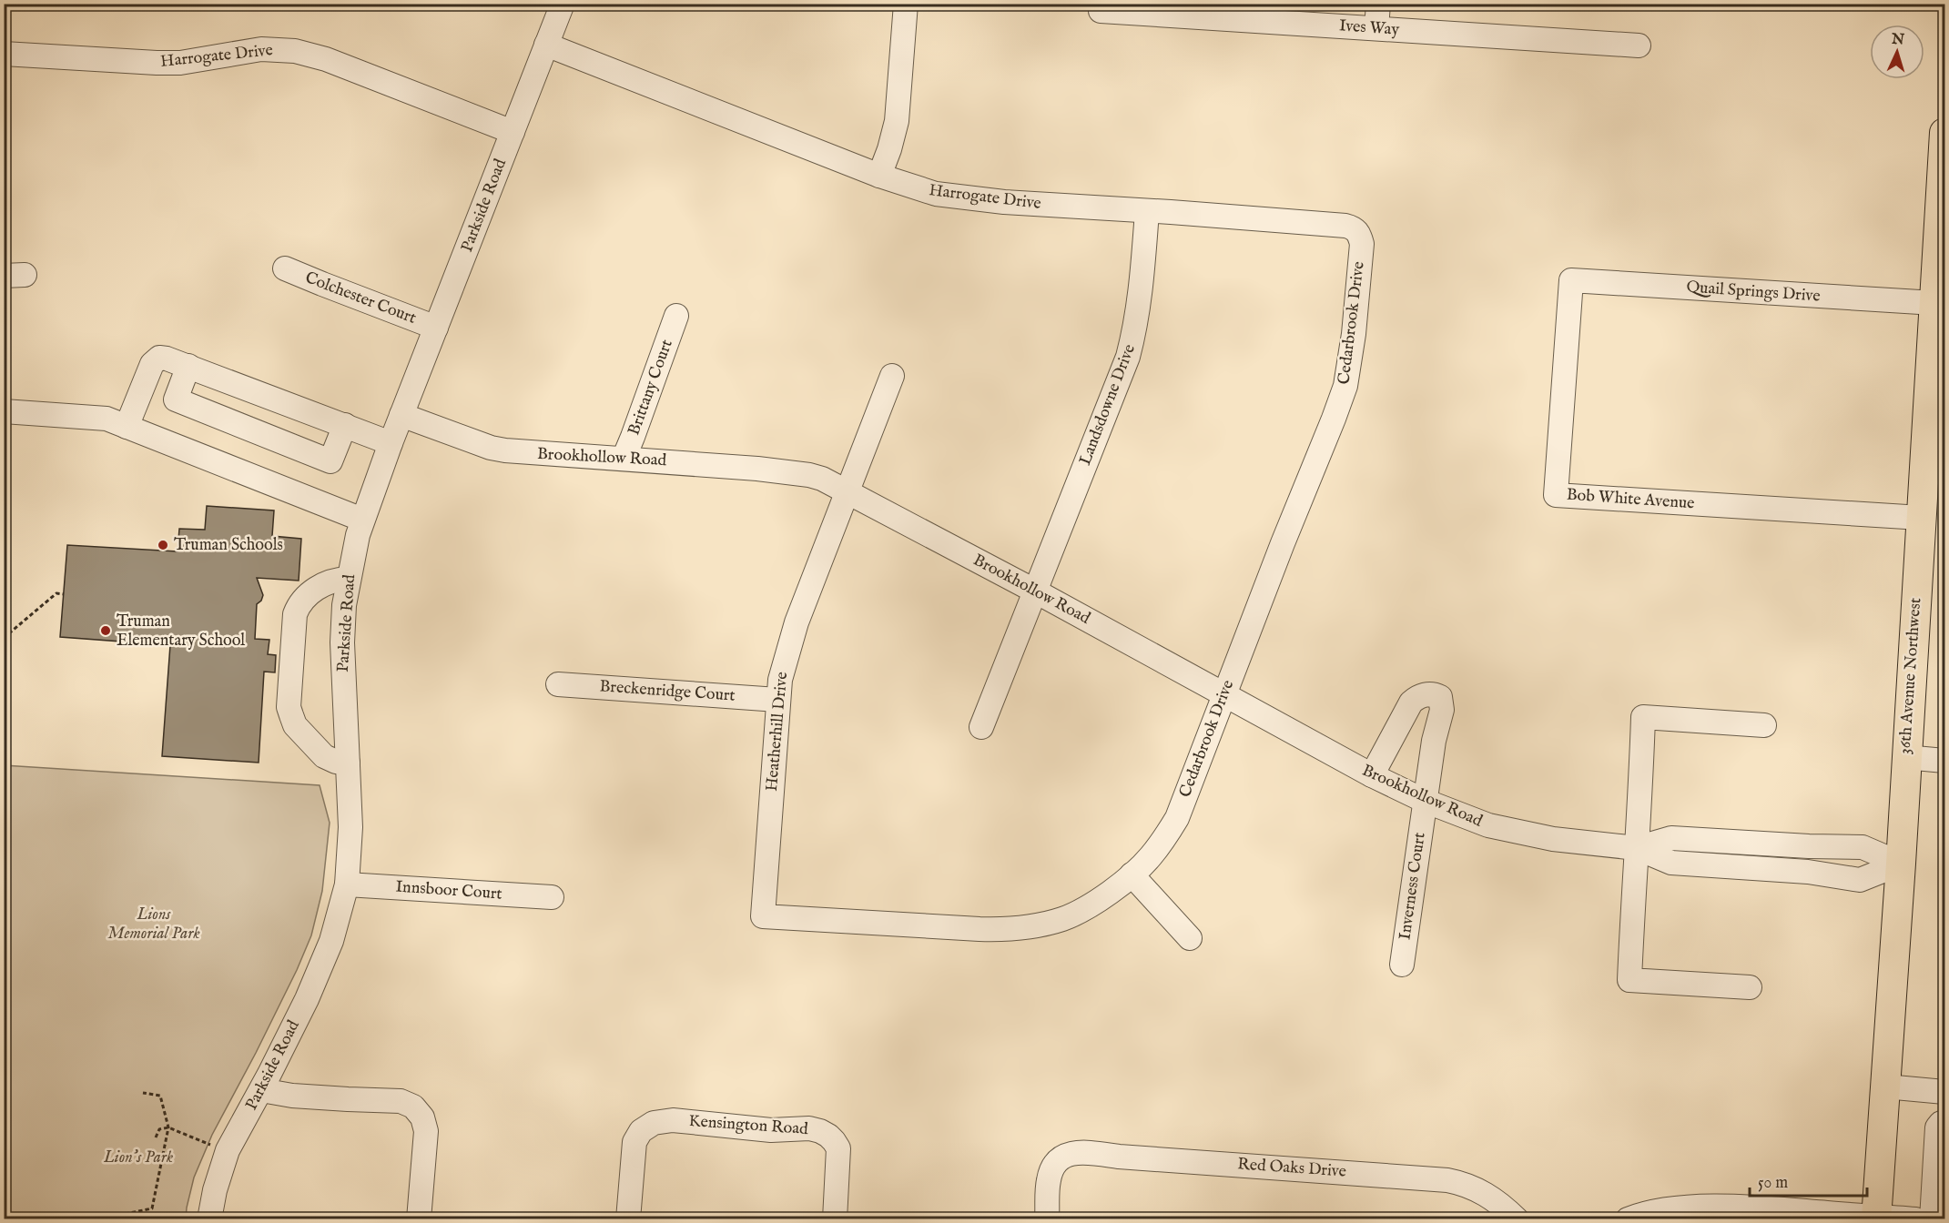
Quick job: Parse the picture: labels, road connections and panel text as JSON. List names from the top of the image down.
{
  "streets": {
    "main road": ["36th Avenue Northwest"],
    "street": [
      "Ives Way",
      "Harrogate Drive",
      "Parkside Road",
      "Quail Springs Drive",
      "Colchester Court",
      "Cedarbrook Drive",
      "Brittany Court",
      "Landsdowne Drive",
      "Brookhollow Road",
      "Bob White Avenue",
      "Breckenridge Court",
      "Heatherhill Drive",
      "Inverness Court",
      "Innsboor Court",
      "Kensington Road",
      "Red Oaks Drive"
    ]
  },
  "crossings": [
    ["Harrogate Drive", "Parkside Road"],
    ["Harrogate Drive", "Cedarbrook Drive"],
    ["Harrogate Drive", "Landsdowne Drive"],
    ["Parkside Road", "Colchester Court"],
    ["Parkside Road", "Brookhollow Road"],
    ["Parkside Road", "Innsboor Court"],
    ["Quail Springs Drive", "Bob White Avenue"],
    ["Quail Springs Drive", "36th Avenue Northwest"],
    ["Cedarbrook Drive", "Brookhollow Road"],
    ["Cedarbrook Drive", "Heatherhill Drive"],
    ["Brittany Court", "Brookhollow Road"],
    ["Landsdowne Drive", "Brookhollow Road"],
    ["Brookhollow Road", "36th Avenue Northwest"],
    ["Brookhollow Road", "Heatherhill Drive"],
    ["Brookhollow Road", "Inverness Court"],
    ["Bob White Avenue", "36th Avenue Northwest"],
    ["Breckenridge Court", "Heatherhill Drive"]
  ],
  "parks": ["Lions Memorial Park", "Lion's Park"],
  "places": ["Truman Schools", "Truman Elementary School"],
  "scale_bar": "50 m",
  "north": "top"
}
